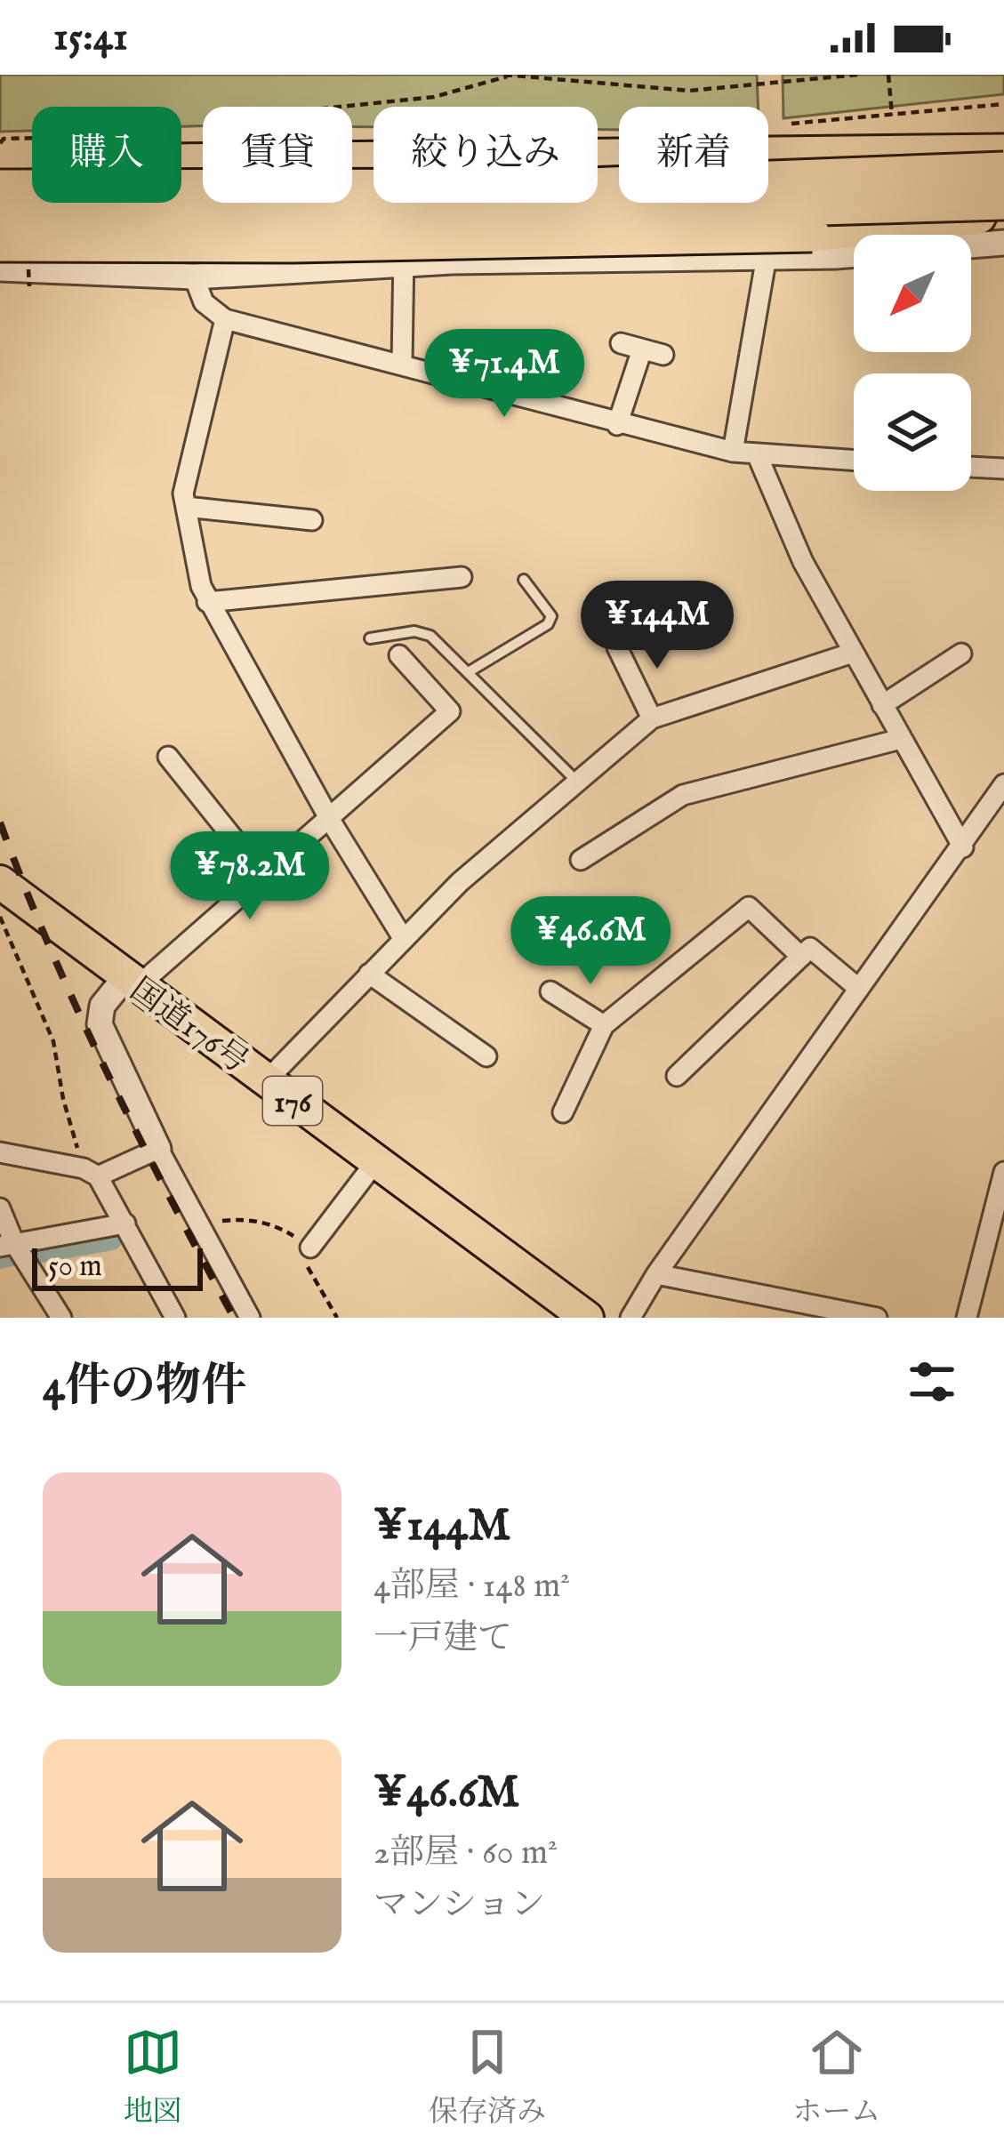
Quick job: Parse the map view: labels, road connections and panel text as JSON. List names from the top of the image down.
{
  "streets": {
    "highway": ["国道176号", "176"]
  },
  "scale_bar": "50 m",
  "north": "bottom left",
  "page": {
    "status": "15:41",
    "chip": [
      "購入",
      "賃貸",
      "絞り込み",
      "新着"
    ],
    "price": [
      "¥71.4M",
      "¥144M",
      "¥78.2M",
      "¥46.6M"
    ],
    "scale": "50 m",
    "heading": "4件の物件",
    "list": [
      {
        "name": "¥144M",
        "note": "4部屋 · 148 m² · 一戸建て"
      },
      {
        "name": "¥46.6M",
        "note": "2部屋 · 60 m² · マンション"
      }
    ],
    "tabs": ["地図", "保存済み", "ホーム"]
  }
}
